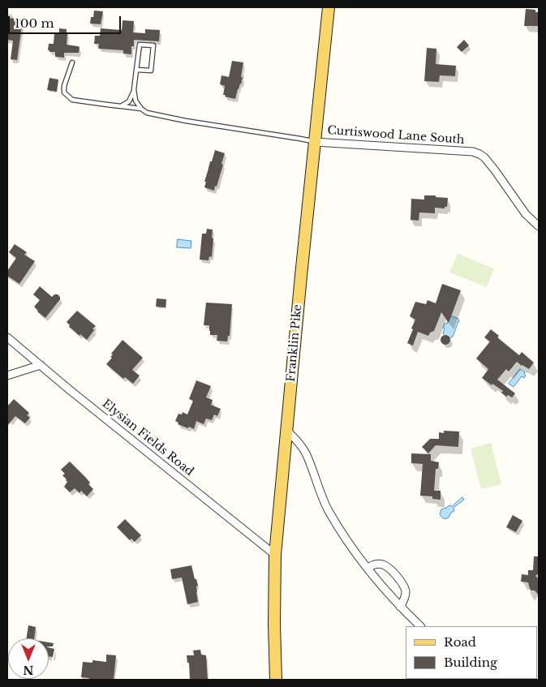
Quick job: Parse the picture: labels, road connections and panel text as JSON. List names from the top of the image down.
{
  "streets": {
    "main road": ["Franklin Pike"],
    "street": ["Curtiswood Lane South", "Elysian Fields Road"]
  },
  "crossings": [
    ["Curtiswood Lane South", "Franklin Pike"],
    ["Franklin Pike", "Elysian Fields Road"]
  ],
  "legend": ["Road", "Building"],
  "scale_bar": "100 m",
  "north": "bottom"
}
